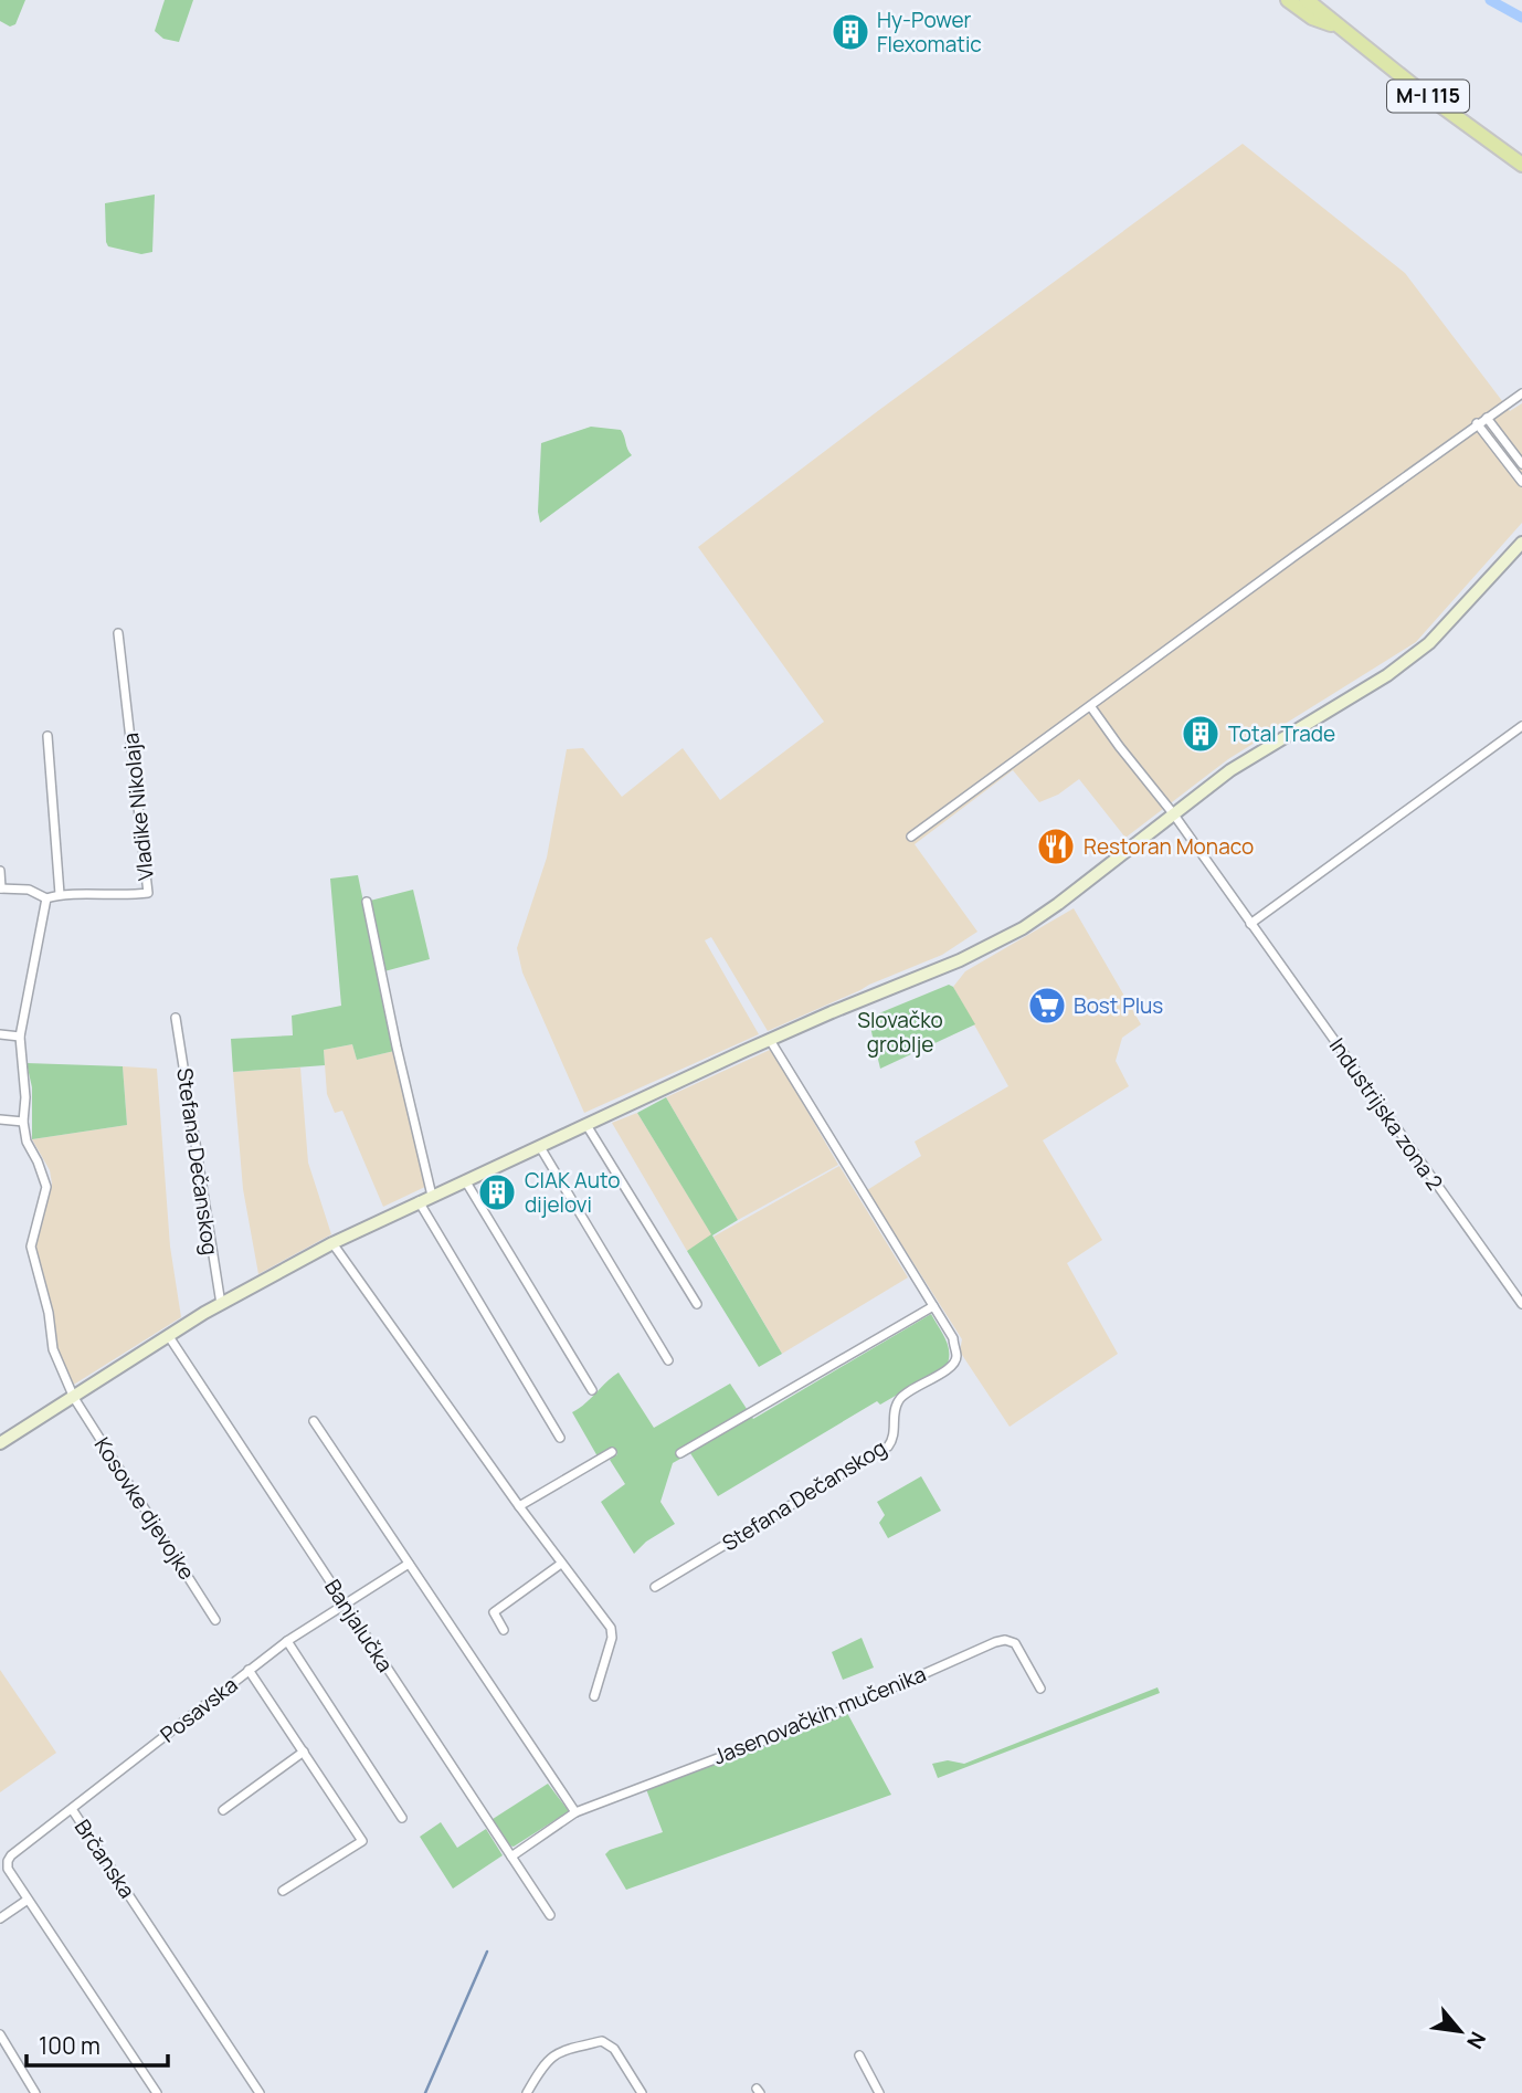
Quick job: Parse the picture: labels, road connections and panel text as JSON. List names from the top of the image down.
{
  "streets": {
    "main road": ["M-I 115"],
    "street": [
      "Vladike Nikolaja",
      "Industrijska zona 2",
      "Stefana Dečanskog",
      "Kosovke djevojke",
      "Banjalučka",
      "Posavska",
      "Jasenovačkih mučenika",
      "Brčanska"
    ]
  },
  "crossings": [
    ["Banjalučka", "Jasenovačkih mučenika"],
    ["Posavska", "Brčanska"]
  ],
  "parks": ["Slovačko groblje"],
  "places": {
    "building": ["Hy-Power Flexomatic", "Total Trade", "CIAK Auto dijelovi"],
    "restaurant": ["Restoran Monaco"],
    "supermarket": ["Bost Plus"]
  },
  "scale_bar": "100 m",
  "north": "bottom right"
}
